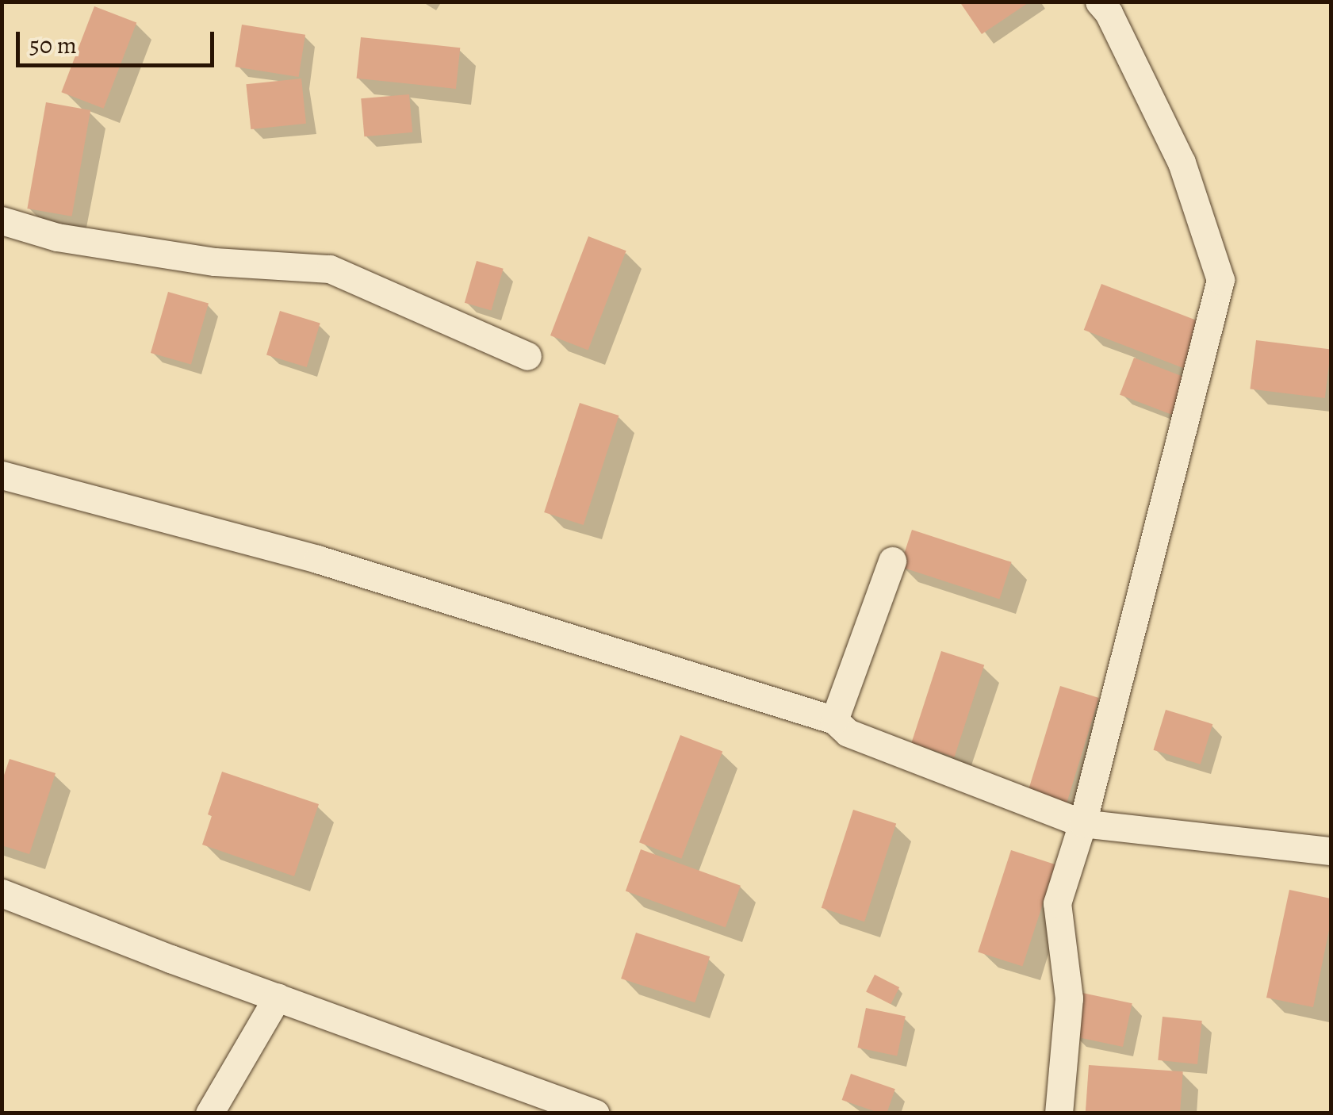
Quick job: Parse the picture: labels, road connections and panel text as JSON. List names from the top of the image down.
{
  "scale_bar": "50 m"
}
